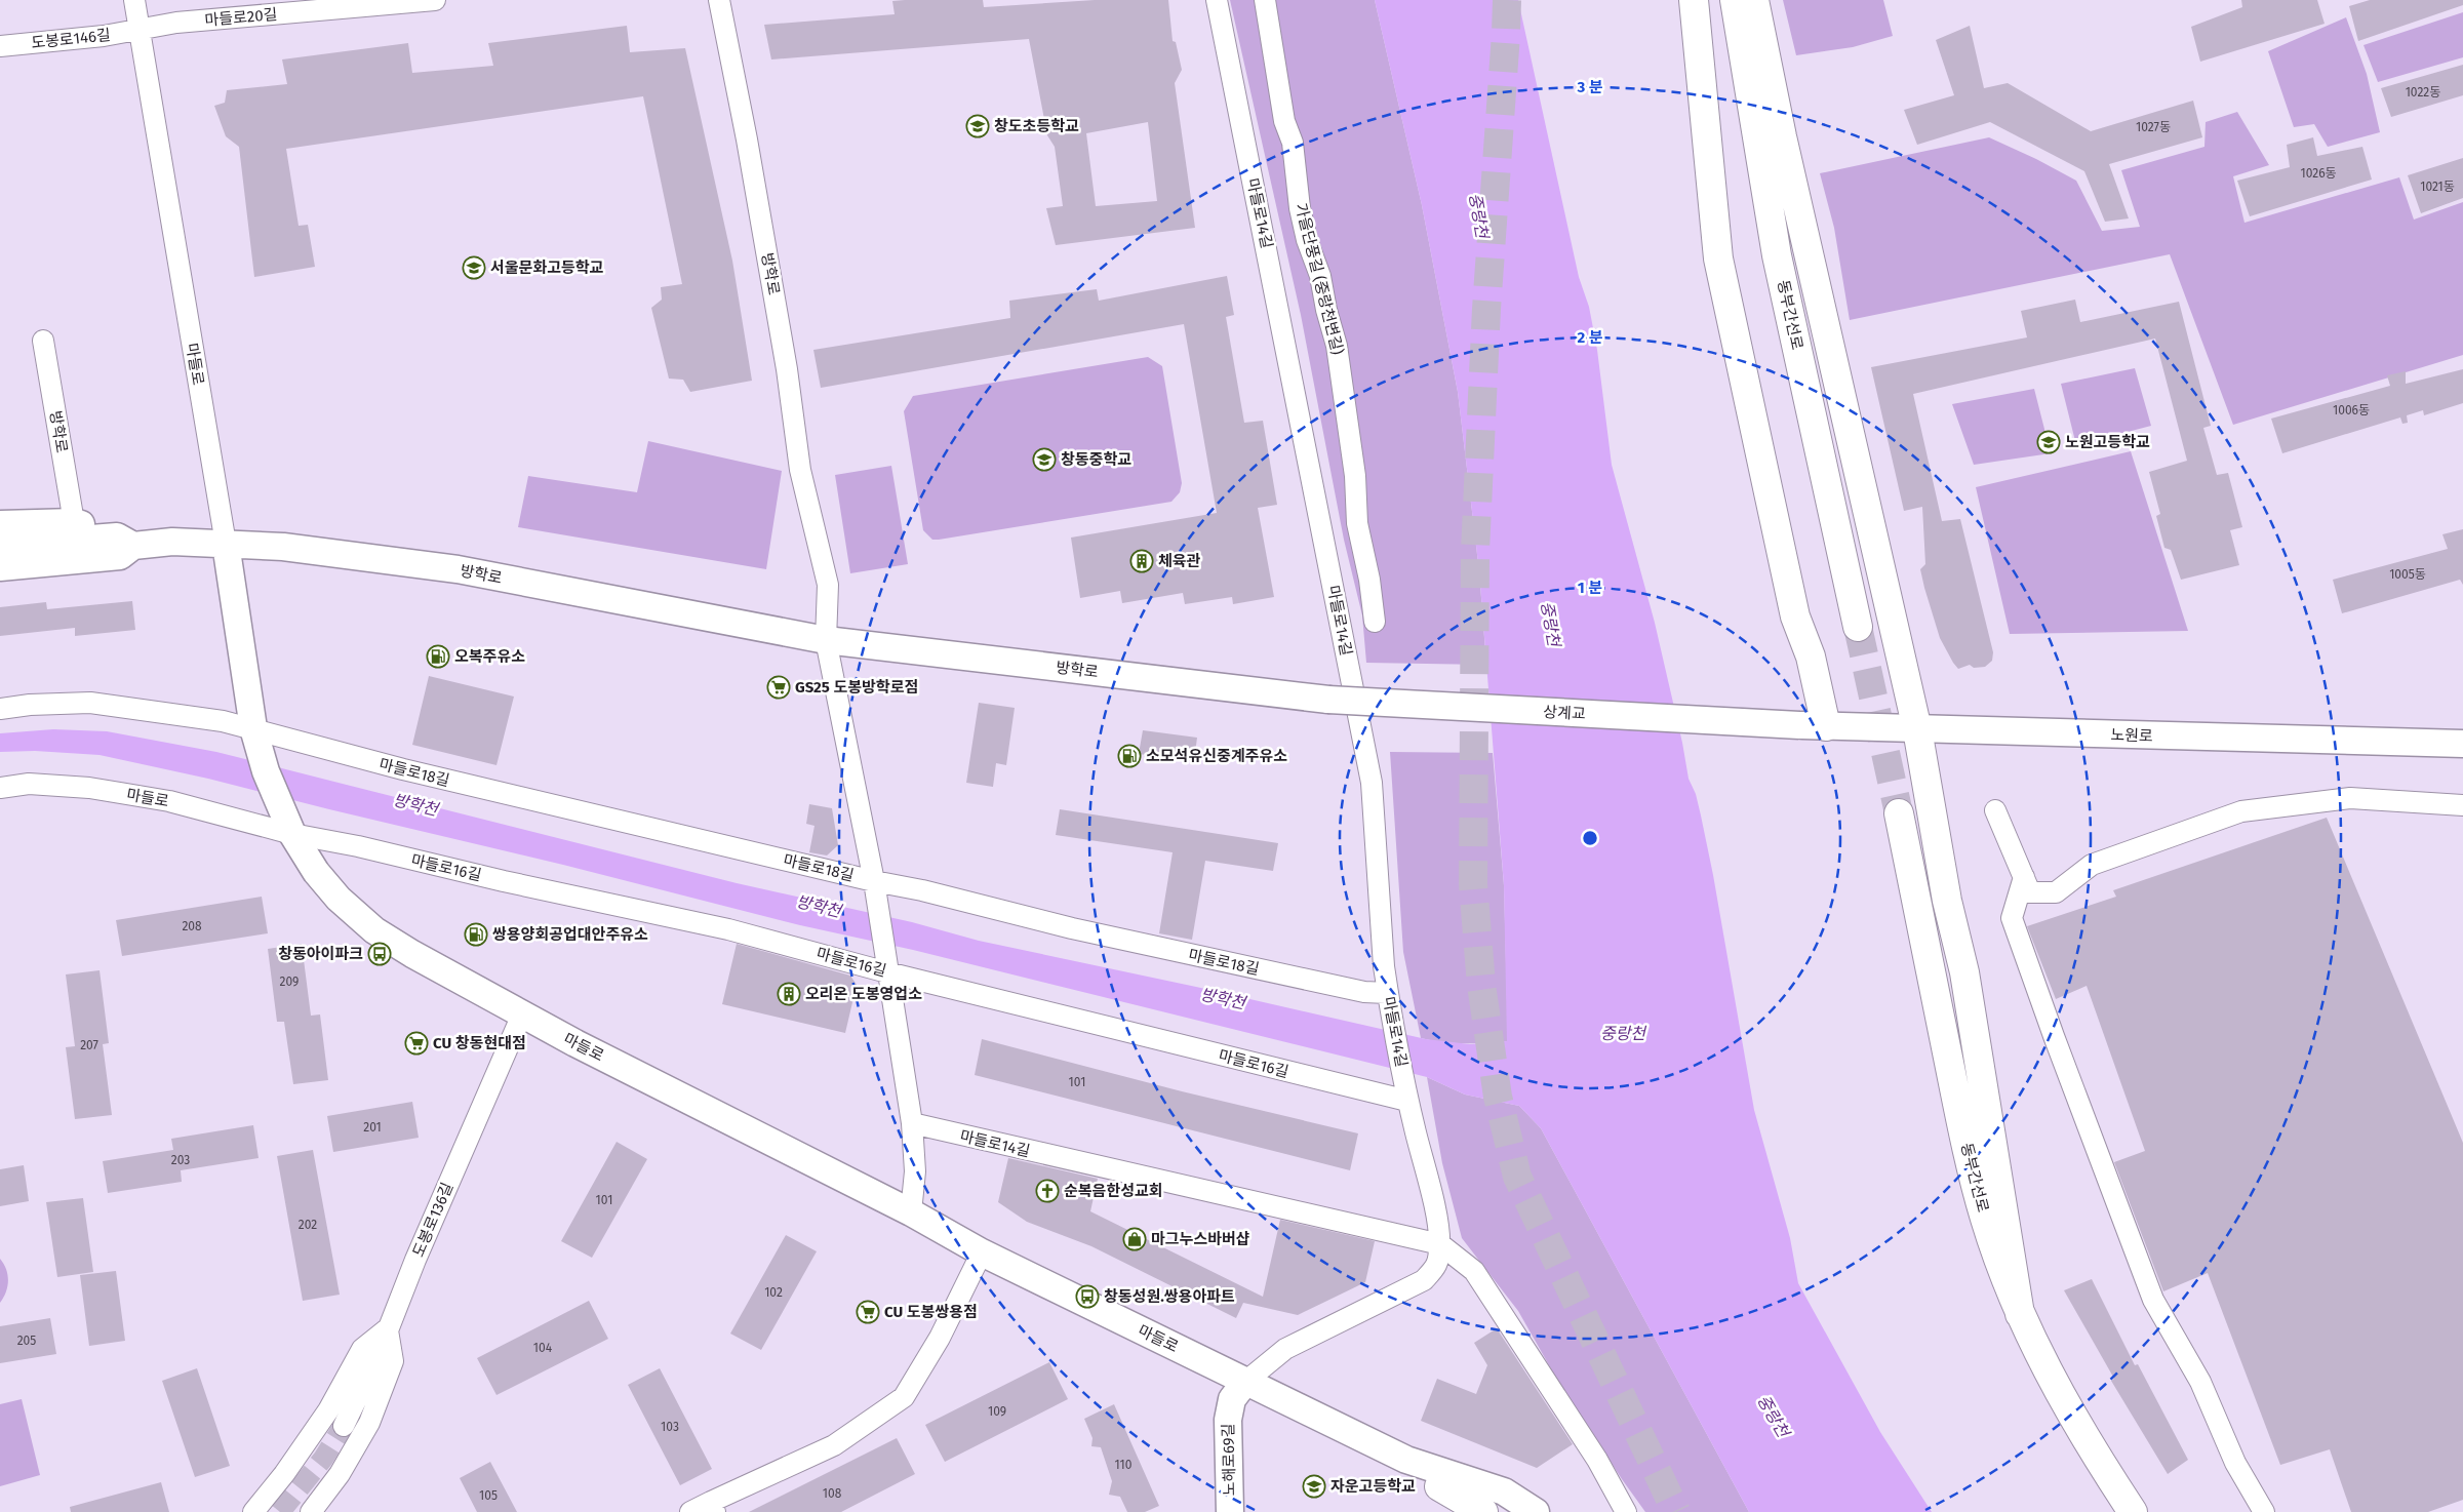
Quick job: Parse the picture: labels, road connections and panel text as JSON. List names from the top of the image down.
{
  "streets": {
    "highway": ["동부간선로"],
    "main road": [
      "방학로",
      "마들로",
      "상계교",
      "노원로",
      "노해로69길"
    ],
    "street": [
      "마들로20길",
      "도봉로146길",
      "마들로14길",
      "가을단풍길 (중랑천변길)",
      "마들로18길",
      "마들로16길",
      "도봉로136길"
    ]
  },
  "crossings": [
    ["마들로20길", "도봉로146길"],
    ["마들로20길", "마들로"],
    ["도봉로146길", "마들로"],
    ["마들로14길", "마들로"],
    ["마들로14길", "마들로18길"],
    ["마들로14길", "마들로16길"],
    ["마들로14길", "노해로69길"],
    ["방학로", "마들로"],
    ["방학로", "상계교"],
    ["방학로", "마들로18길"],
    ["방학로", "마들로16길"],
    ["마들로", "마들로18길"],
    ["마들로", "마들로16길"],
    ["마들로", "도봉로136길"],
    ["마들로", "노해로69길"],
    ["상계교", "노원로"]
  ],
  "water": ["중랑천", "방학천"],
  "places": {
    "school or university": [
      "창도초등학교",
      "서울문화고등학교",
      "노원고등학교",
      "창동중학교",
      "자운고등학교"
    ],
    "building": ["체육관", "오리온 도봉영업소"],
    "fuel station": ["오복주유소", "소모석유신중계주유소", "쌍용양회공업대안주유소"],
    "supermarket": ["GS25 도봉방학로점", "CU 창동현대점", "CU 도봉쌍용점"],
    "bus stop": ["창동아이파크", "창동성원.쌍용아파트"],
    "church": ["순복음한성교회"],
    "shop": ["마그누스바버샵"]
  },
  "house_numbers": [
    "1022동",
    "1027동",
    "1026동",
    "1021동",
    "1006동",
    "1005동",
    "208",
    "209",
    "207",
    "101",
    "201",
    "203",
    "101",
    "202",
    "102",
    "205",
    "104",
    "109",
    "103",
    "110",
    "108",
    "105"
  ],
  "rings": ["3 분", "2 분", "1 분"]
}
